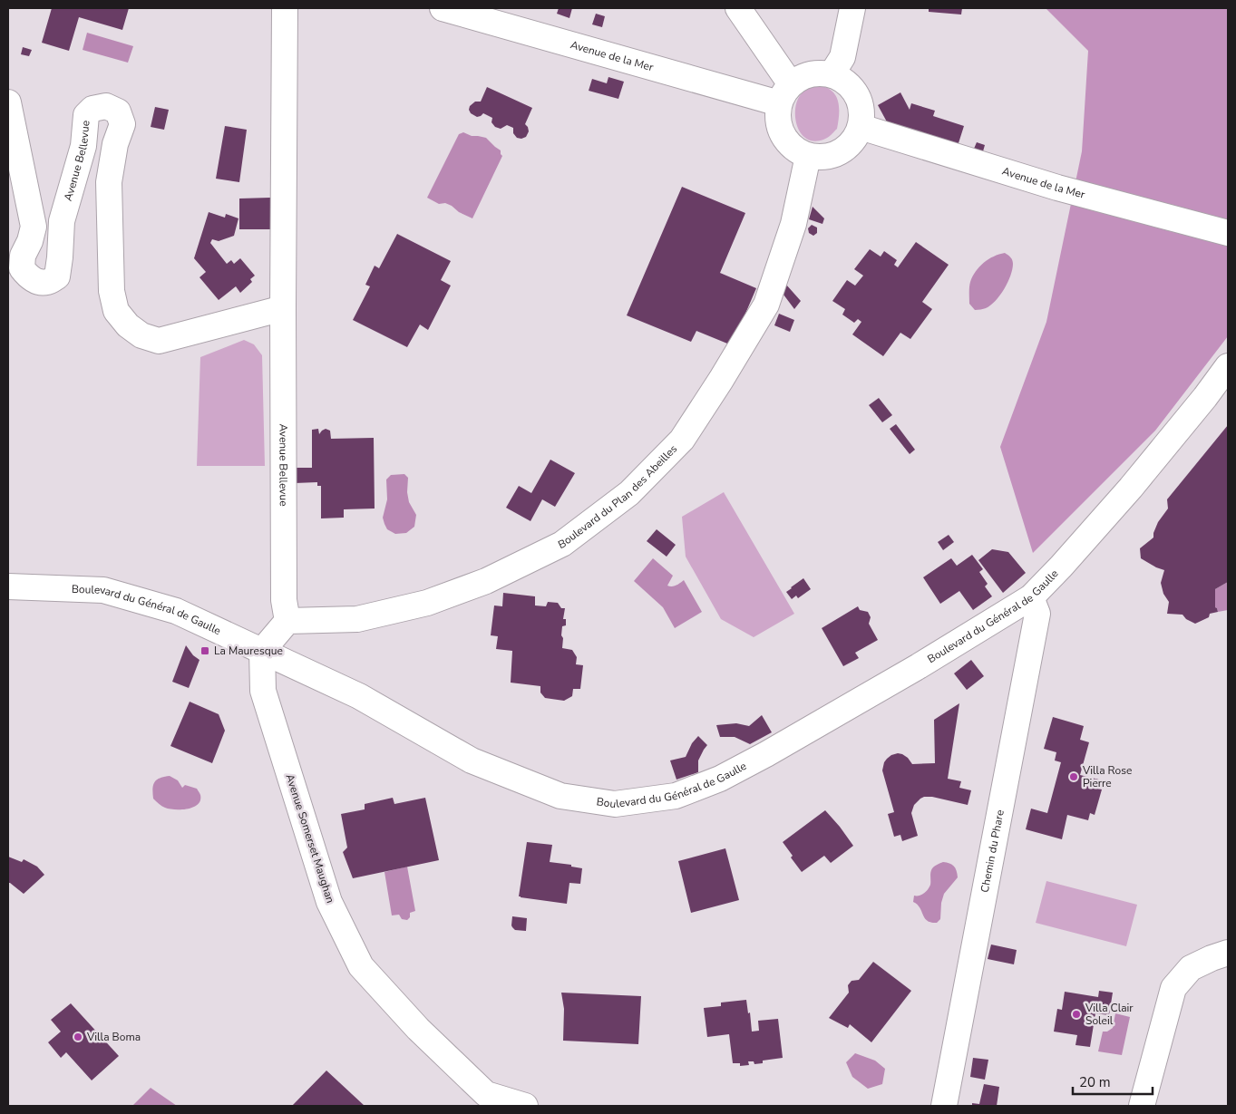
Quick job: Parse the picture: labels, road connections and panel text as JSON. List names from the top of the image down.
{
  "streets": {
    "street": [
      "Avenue de la Mer",
      "Avenue Bellevue",
      "Boulevard du Plan des Abeilles",
      "Boulevard du Général de Gaulle",
      "Avenue Somerset Maughan",
      "Chemin du Phare"
    ]
  },
  "crossings": [
    ["Avenue de la Mer", "Boulevard du Plan des Abeilles"],
    ["Avenue Bellevue", "Boulevard du Plan des Abeilles"],
    ["Boulevard du Général de Gaulle", "Avenue Somerset Maughan"],
    ["Boulevard du Général de Gaulle", "Chemin du Phare"]
  ],
  "places": {
    "transit": ["La Mauresque"],
    "other": ["Villa Rose Pierre", "Villa Clair Soleil", "Villa Boma"]
  },
  "scale_bar": "20 m"
}
